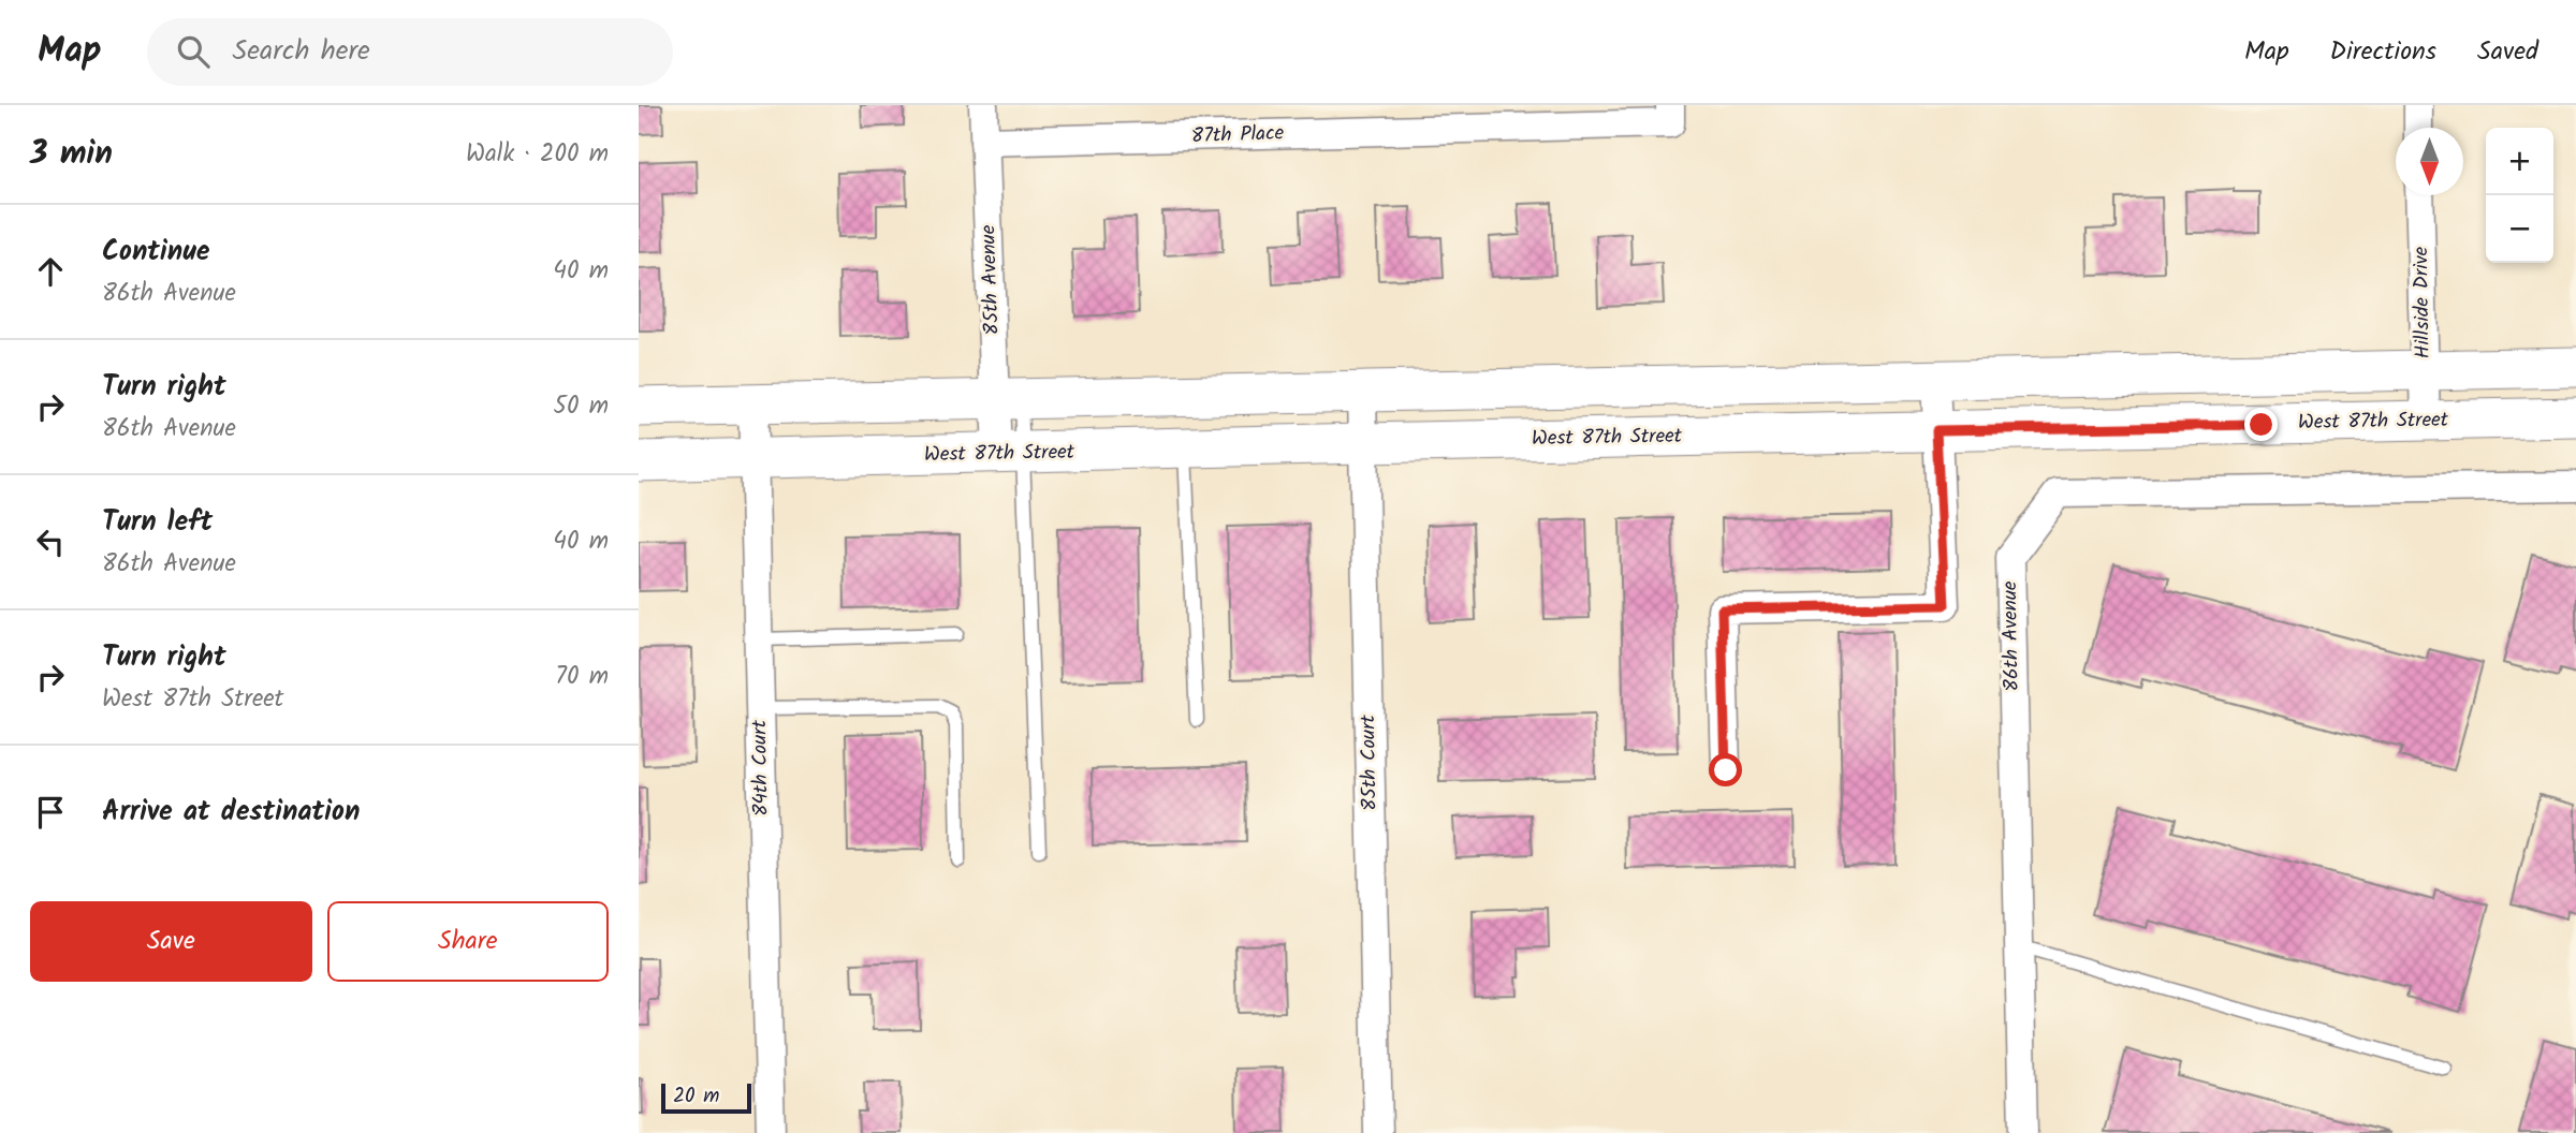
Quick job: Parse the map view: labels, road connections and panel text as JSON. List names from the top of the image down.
{
  "streets": {
    "main road": ["West 87th Street"],
    "street": [
      "87th Place",
      "85th Avenue",
      "Hillside Drive",
      "86th Avenue",
      "85th Court",
      "84th Court"
    ]
  },
  "crossings": [
    ["87th Place", "85th Avenue"],
    ["85th Avenue", "West 87th Street"],
    ["Hillside Drive", "West 87th Street"],
    ["West 87th Street", "85th Court"],
    ["West 87th Street", "84th Court"]
  ],
  "scale_bar": "20 m",
  "north": "bottom",
  "page": {
    "header": "Map",
    "search": "Search here",
    "nav": ["Map", "Directions", "Saved"],
    "heading": ["3 min", "Walk · 200 m"],
    "map_buttons": ["+", "−"],
    "list": [
      ["Continue", "86th Avenue", "40 m"],
      ["Turn right", "86th Avenue", "50 m"],
      ["Turn left", "86th Avenue", "40 m"],
      ["Turn right", "West 87th Street", "70 m"],
      "Arrive at destination"
    ],
    "buttons": ["Save", "Share"],
    "scale": "20 m"
  }
}
